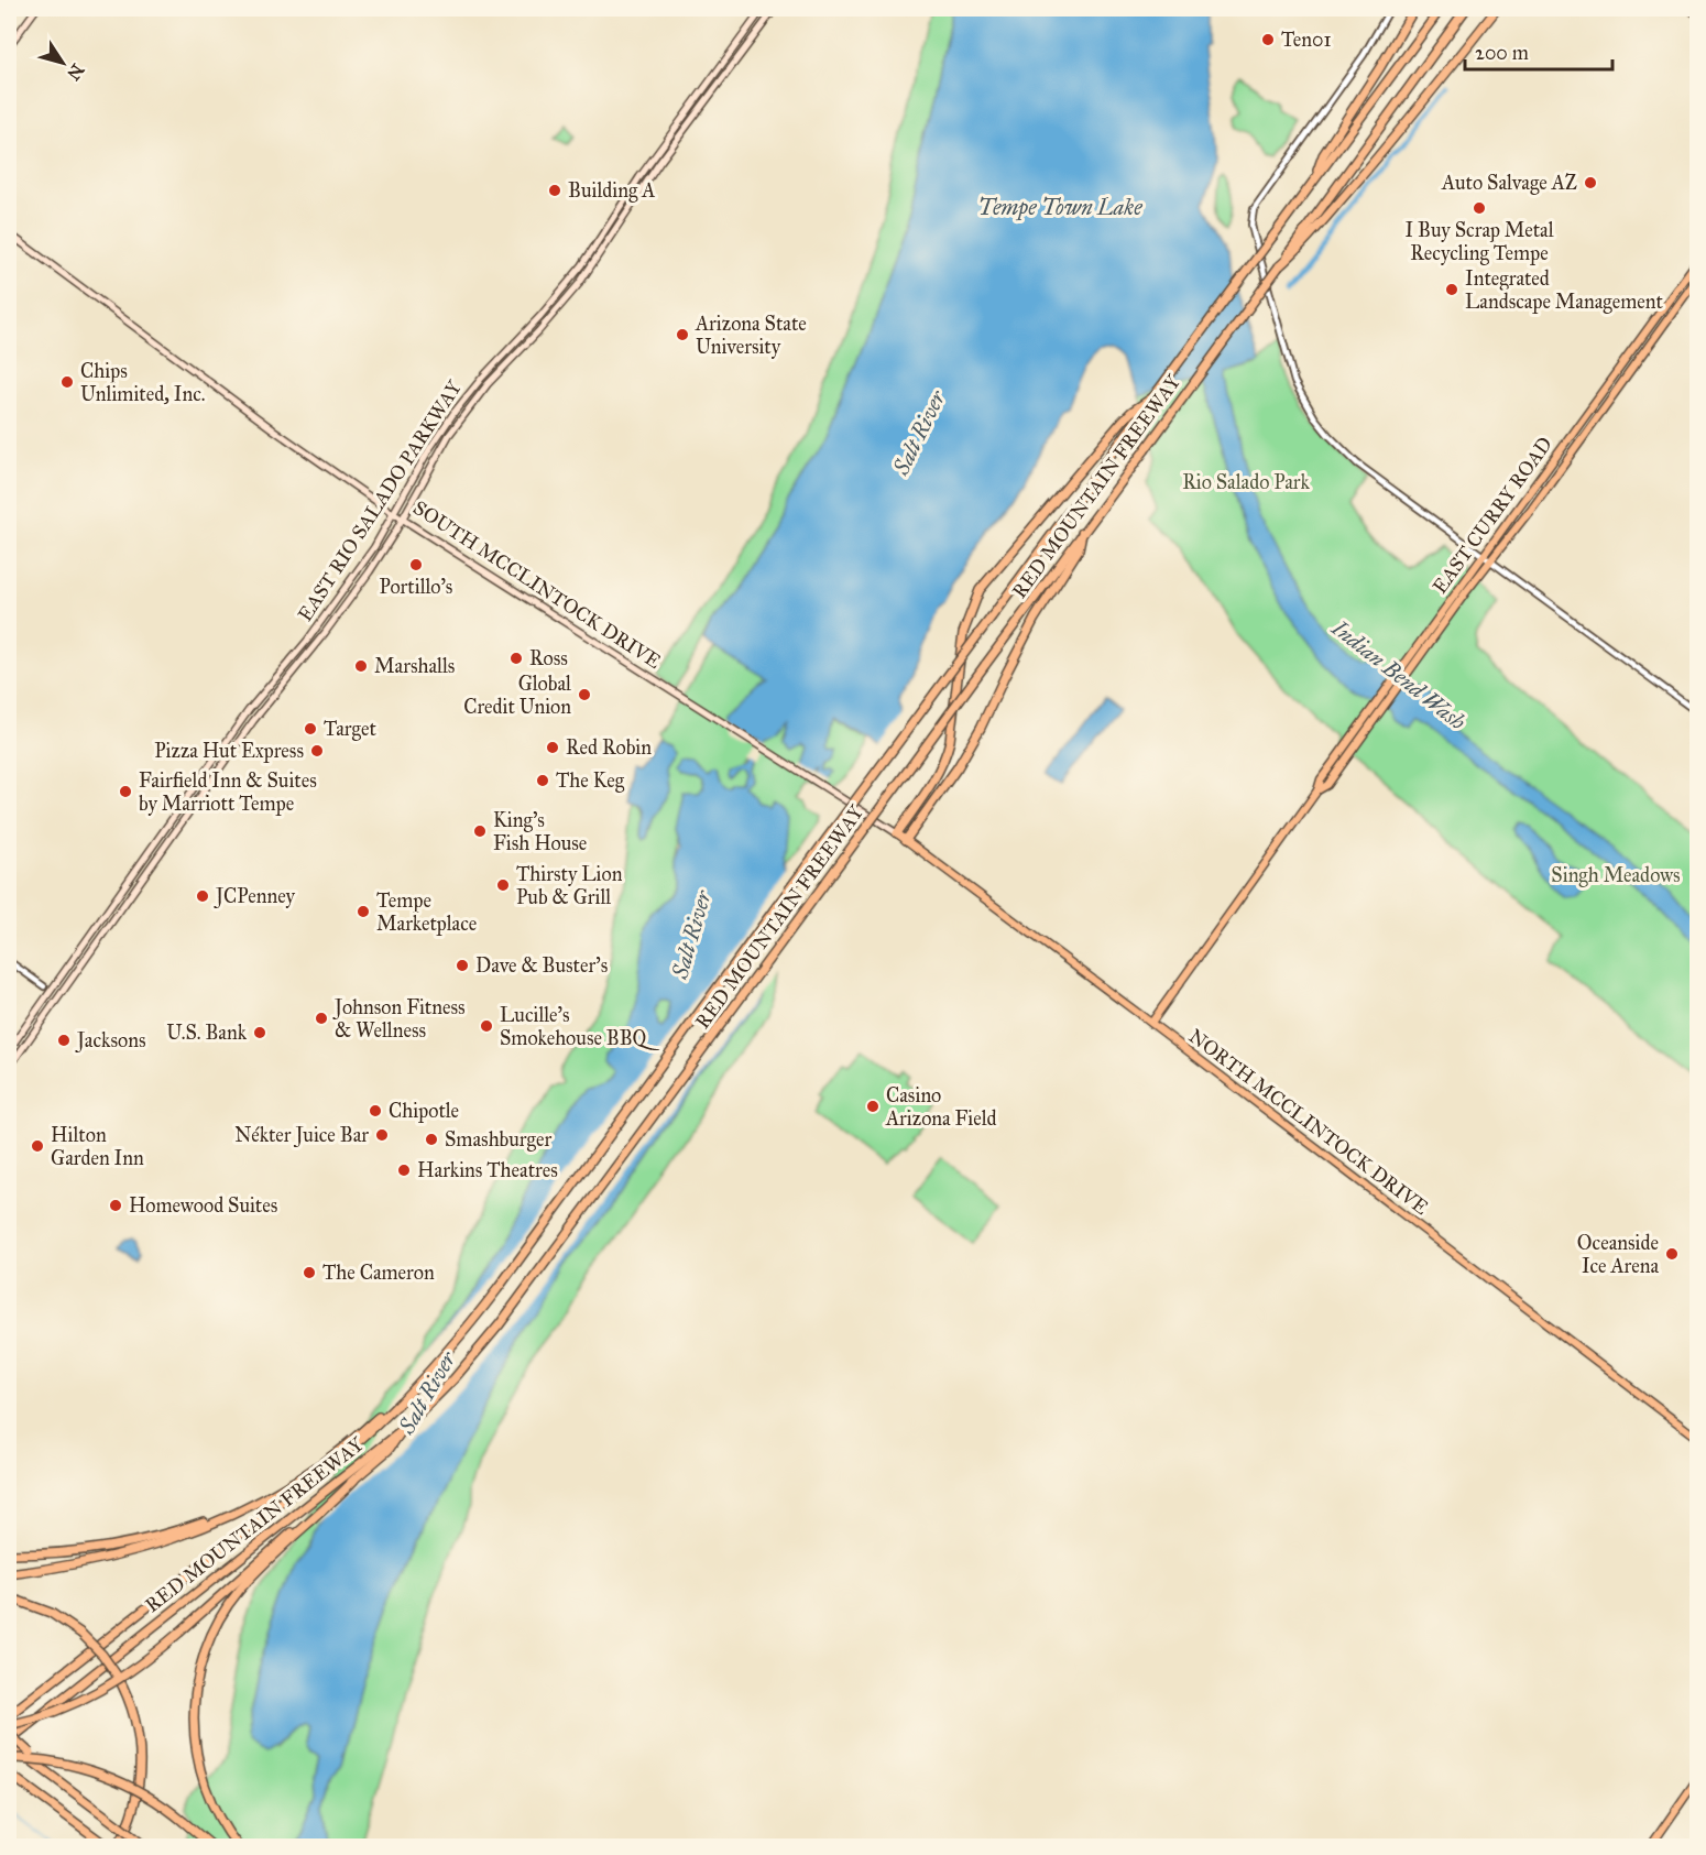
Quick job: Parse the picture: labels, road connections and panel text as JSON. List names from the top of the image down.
{
  "streets": {
    "highway": ["RED MOUNTAIN FREEWAY"],
    "main road": [
      "EAST RIO SALADO PARKWAY",
      "EAST CURRY ROAD",
      "SOUTH MCCLINTOCK DRIVE",
      "NORTH MCCLINTOCK DRIVE"
    ]
  },
  "crossings": [
    ["EAST RIO SALADO PARKWAY", "SOUTH MCCLINTOCK DRIVE"],
    ["EAST CURRY ROAD", "NORTH MCCLINTOCK DRIVE"],
    ["SOUTH MCCLINTOCK DRIVE", "NORTH MCCLINTOCK DRIVE"]
  ],
  "water": ["Tempe Town Lake", "Salt River", "Indian Bend Wash"],
  "parks": ["Rio Salado Park", "Singh Meadows"],
  "places": [
    "Ten01",
    "Auto Salvage AZ",
    "Building A",
    "I Buy Scrap Metal Recycling Tempe",
    "Integrated Landscape Management",
    "Arizona State University",
    "Chips Unlimited, Inc.",
    "Portillo's",
    "Ross",
    "Marshalls",
    "Global Credit Union",
    "Target",
    "Red Robin",
    "Pizza Hut Express",
    "The Keg",
    "Fairfield Inn & Suites by Marriott Tempe",
    "King's Fish House",
    "Thirsty Lion Pub & Grill",
    "JCPenney",
    "Tempe Marketplace",
    "Dave & Buster's",
    "Johnson Fitness & Wellness",
    "Lucille's Smokehouse BBQ",
    "U.S. Bank",
    "Jacksons",
    "Casino Arizona Field",
    "Chipotle",
    "Nékter Juice Bar",
    "Smashburger",
    "Hilton Garden Inn",
    "Harkins Theatres",
    "Homewood Suites",
    "Oceanside Ice Arena",
    "The Cameron"
  ],
  "scale_bar": "200 m",
  "north": "bottom right"
}
